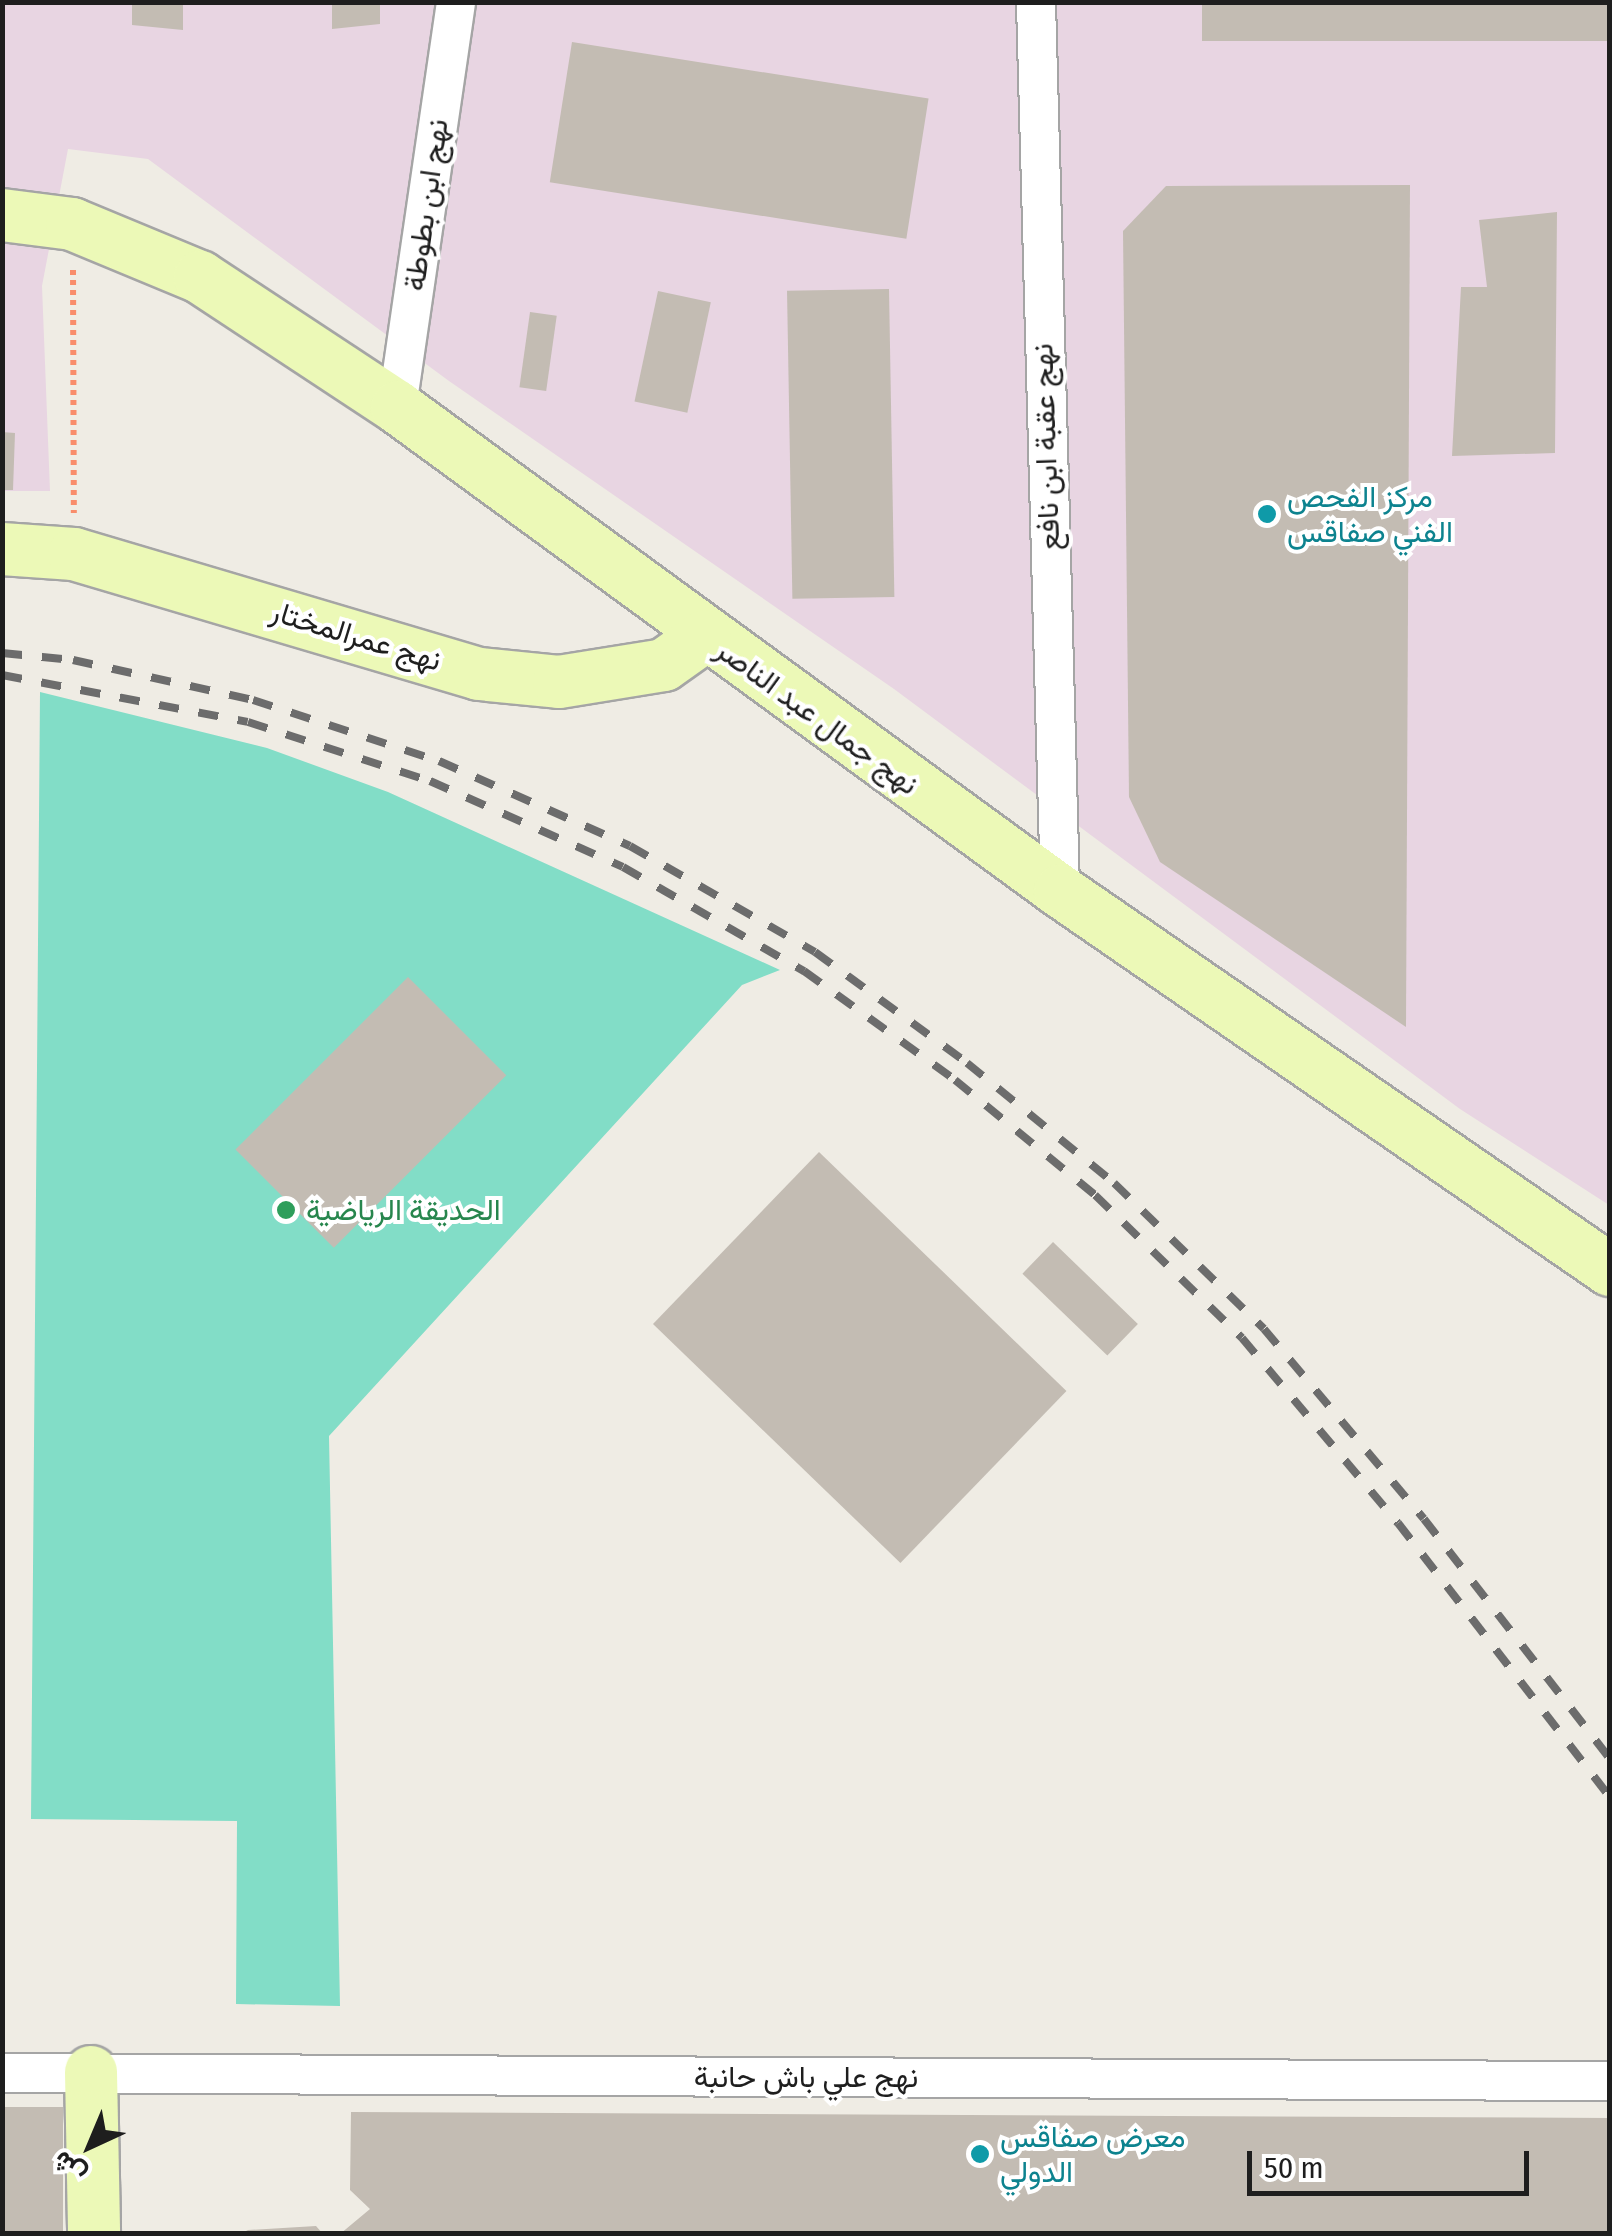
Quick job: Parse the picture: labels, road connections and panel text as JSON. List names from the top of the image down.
{
  "streets": {
    "street": [
      "نهج ابن بطوطة",
      "نهج عقبة ابن نافع",
      "نهج عمرالمختار",
      "نهج جمال عبد الناصر",
      "نهج علي باش حانبة"
    ]
  },
  "crossings": [
    ["نهج ابن بطوطة", "نهج جمال عبد الناصر"],
    ["نهج عقبة ابن نافع", "نهج جمال عبد الناصر"],
    ["نهج عمرالمختار", "نهج جمال عبد الناصر"]
  ],
  "places": ["مركز الفحص الفني صفاقس", "الحديقة الرياضية", "معرض صفاقس الدولي"],
  "scale_bar": "50 m",
  "north": "bottom left"
}
